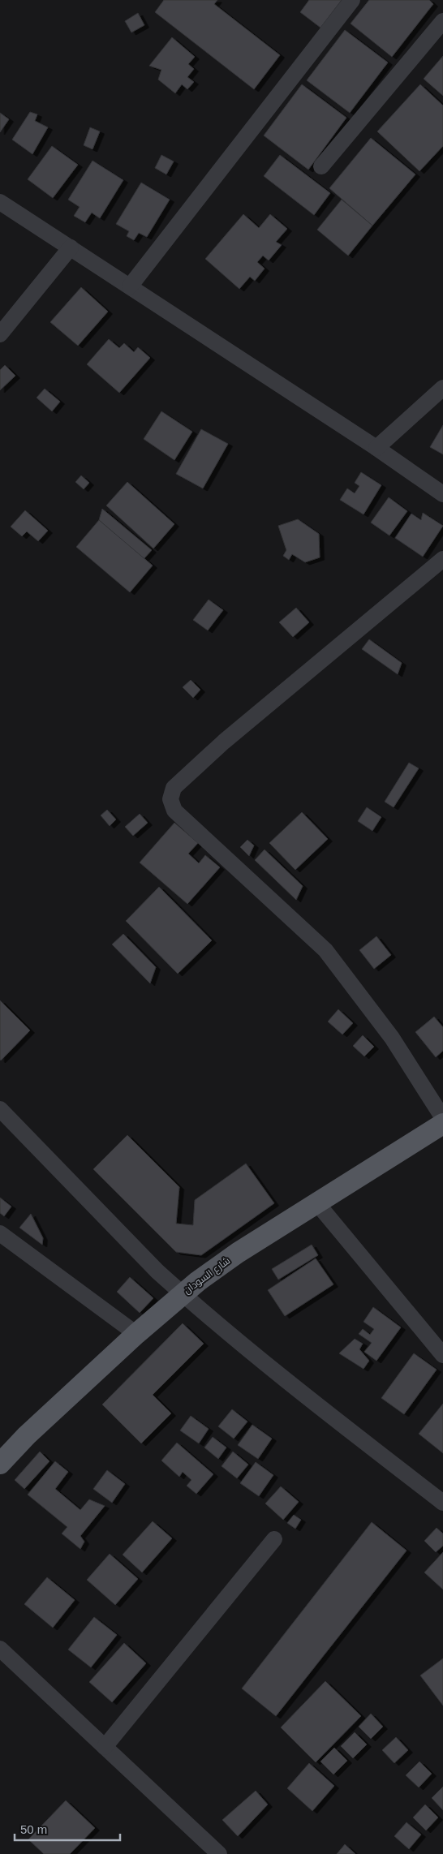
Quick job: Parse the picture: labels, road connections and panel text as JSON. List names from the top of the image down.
{
  "streets": {
    "main road": ["شارع السودان"]
  },
  "scale_bar": "50 m"
}
